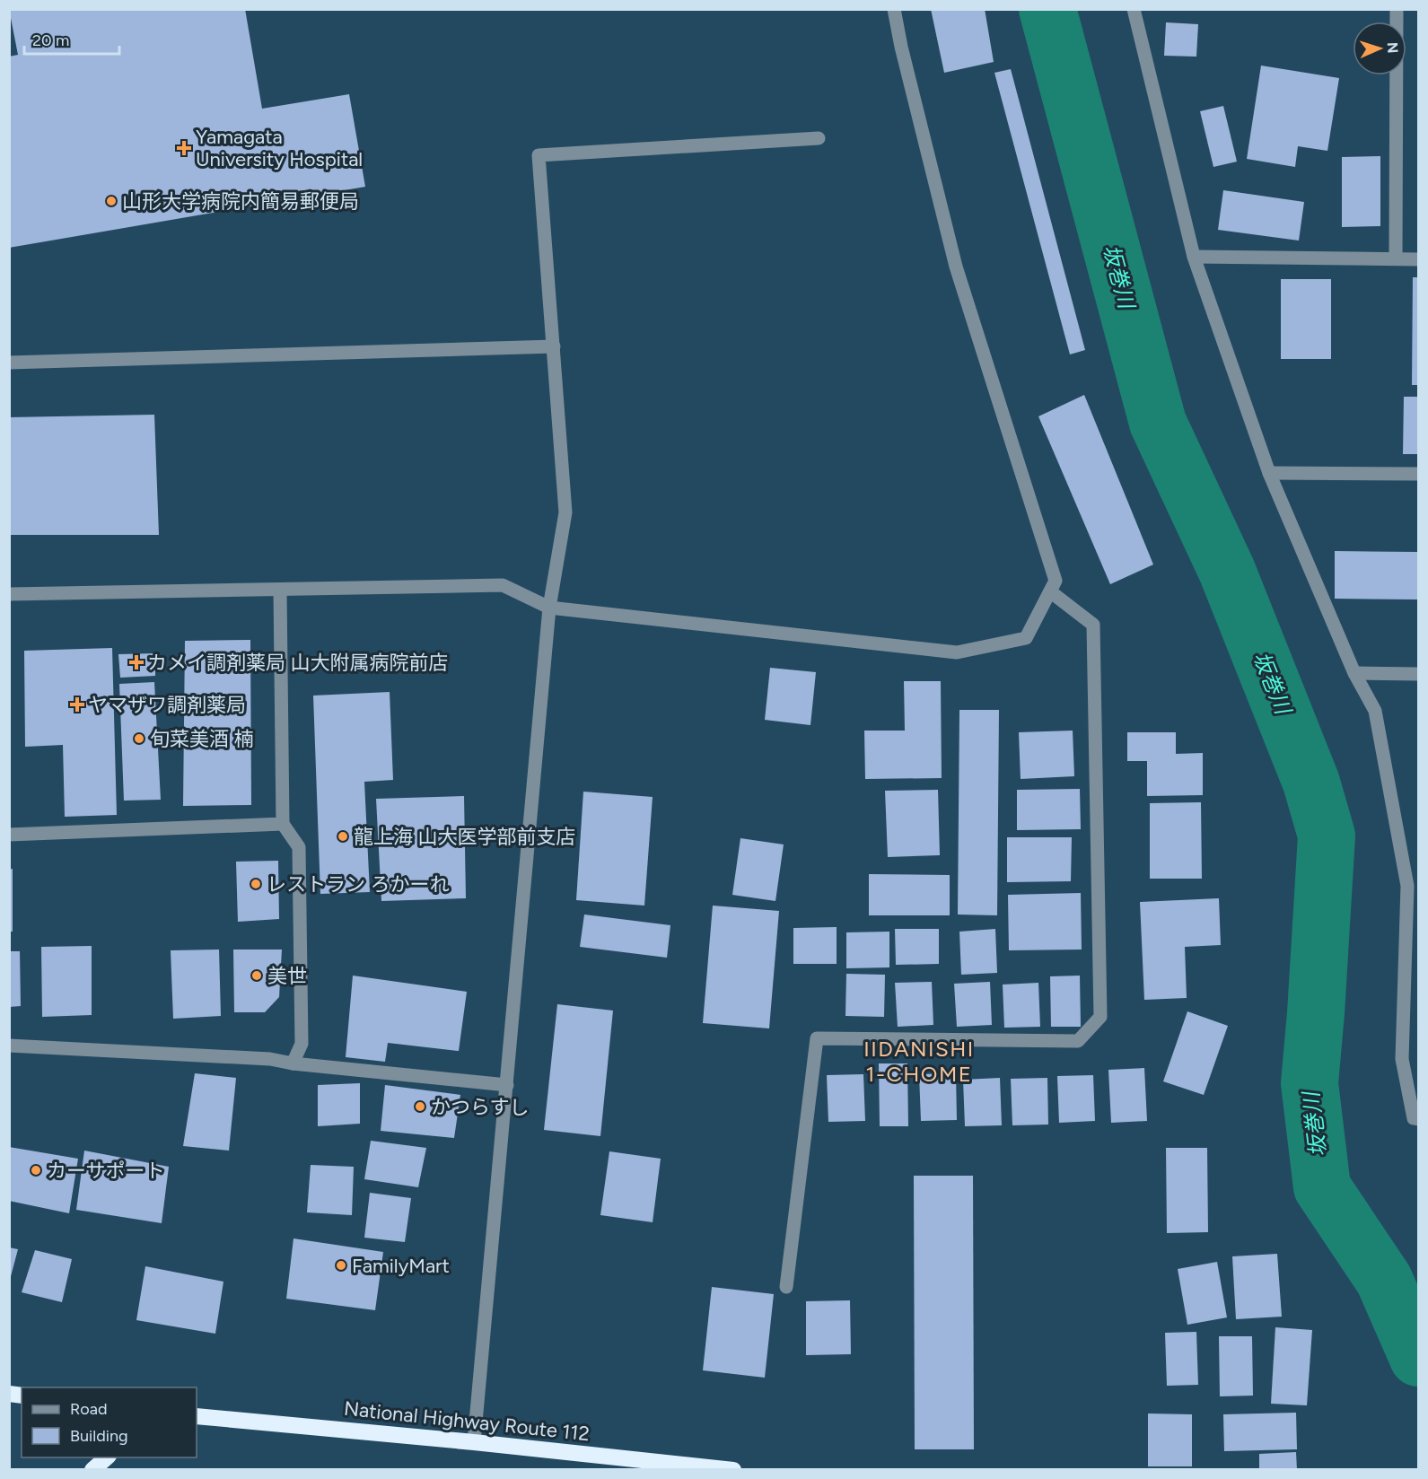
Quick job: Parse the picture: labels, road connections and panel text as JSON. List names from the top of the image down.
{
  "streets": {
    "highway": ["National Highway Route 112"]
  },
  "districts": ["IIDANISHI 1-CHOME"],
  "water": ["坂巻川"],
  "places": {
    "health": ["Yamagata University Hospital", "カメイ調剤薬局 山大附属病院前店", "ヤマザワ調剤薬局"],
    "other": [
      "山形大学病院内簡易郵便局",
      "旬菜美酒 楠",
      "龍上海 山大医学部前支店",
      "レストラン ろかーれ",
      "美世",
      "かつらすし",
      "カーサポート",
      "FamilyMart"
    ]
  },
  "legend": ["Road", "Building"],
  "scale_bar": "20 m",
  "north": "right"
}
